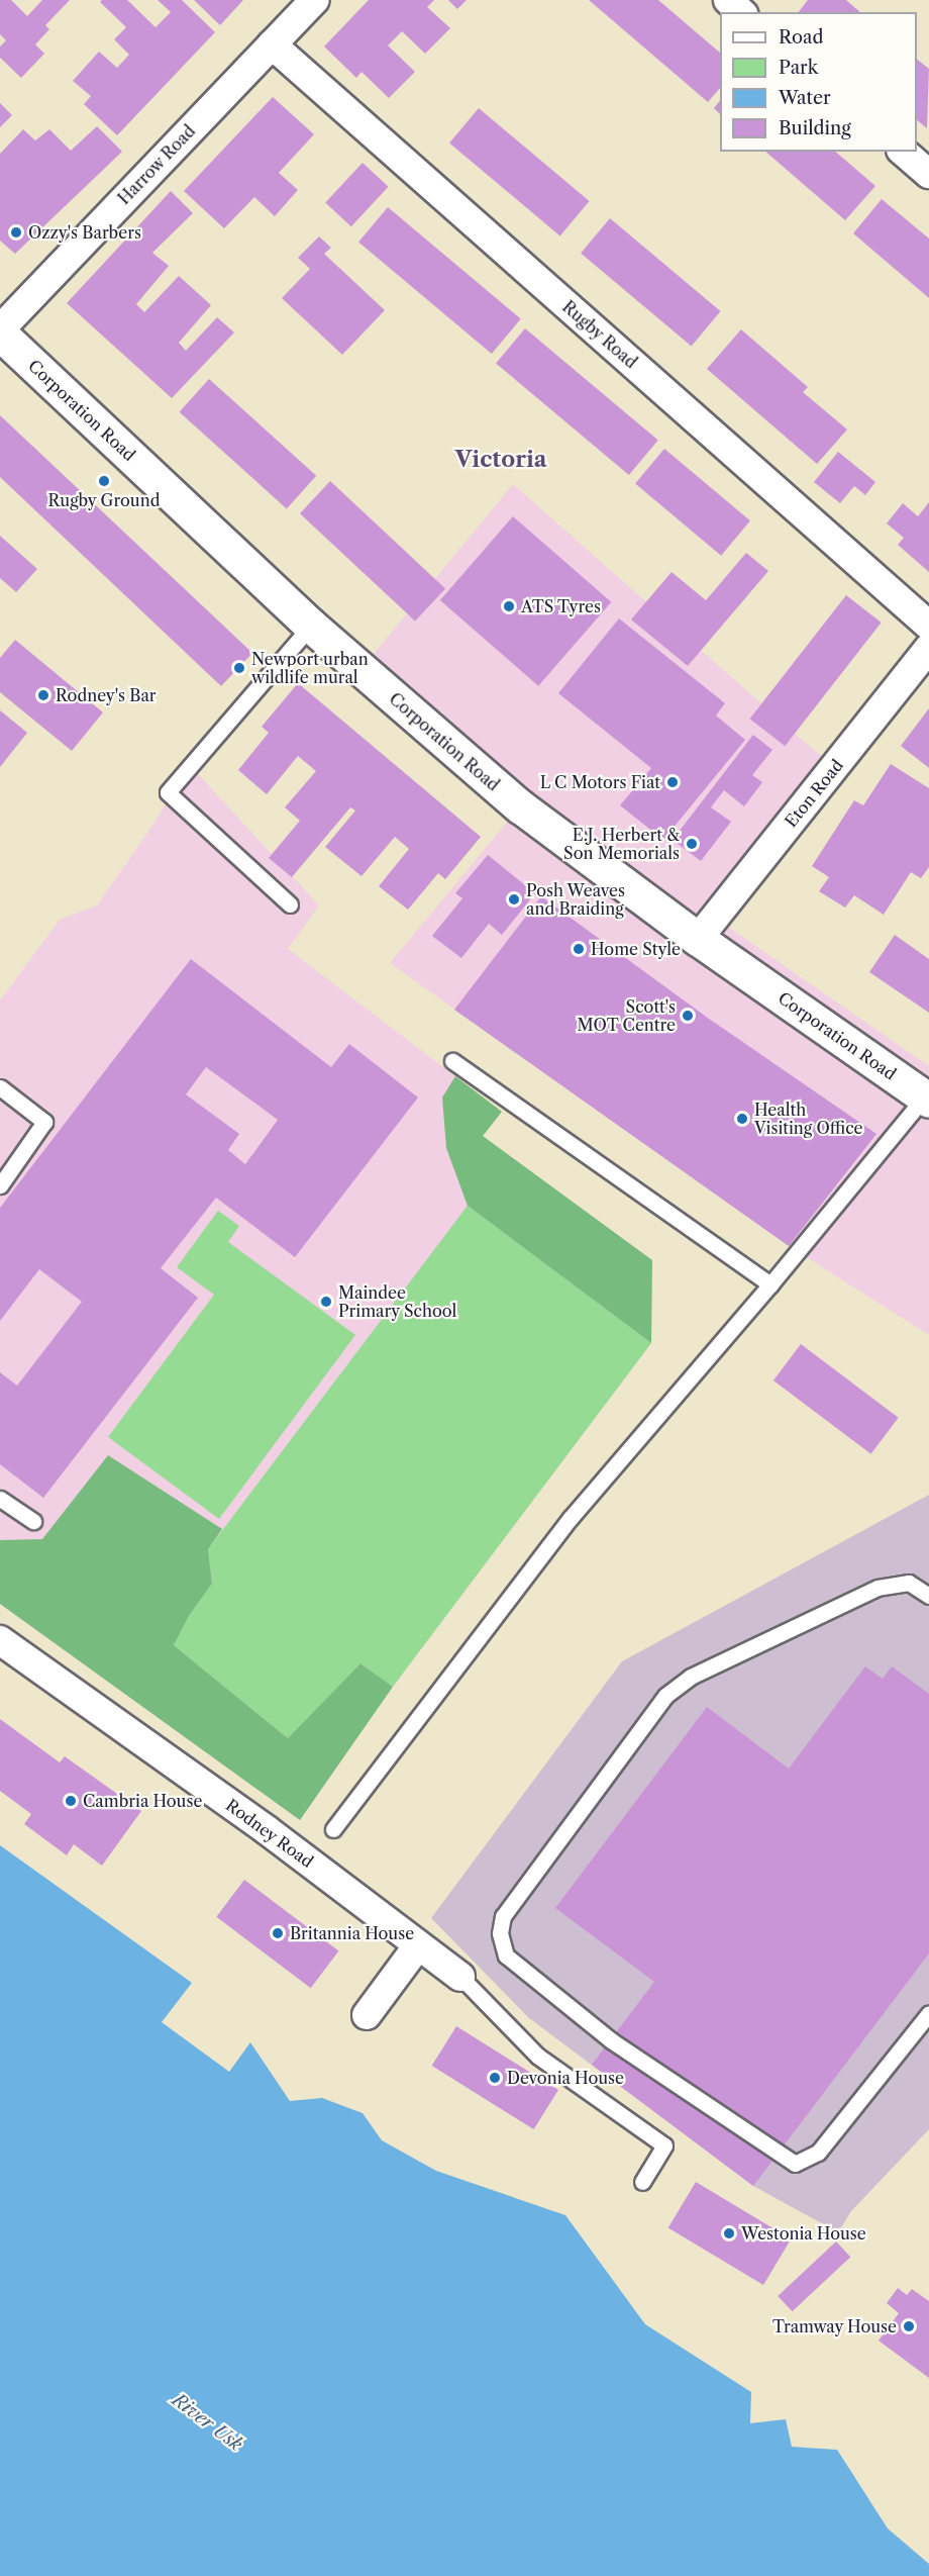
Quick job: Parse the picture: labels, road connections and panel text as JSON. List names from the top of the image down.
{
  "streets": {
    "street": [
      "Harrow Road",
      "Rugby Road",
      "Corporation Road",
      "Eton Road",
      "Rodney Road"
    ]
  },
  "crossings": [
    ["Harrow Road", "Rugby Road"],
    ["Harrow Road", "Corporation Road"],
    ["Corporation Road", "Eton Road"]
  ],
  "districts": ["Victoria"],
  "water": ["River Usk"],
  "places": [
    "Ozzy's Barbers",
    "Rugby Ground",
    "ATS Tyres",
    "Newport urban wildlife mural",
    "Rodney's Bar",
    "L C Motors Fiat",
    "E.J. Herbert & Son Memorials",
    "Posh Weaves and Braiding",
    "Home Style",
    "Scott's MOT Centre",
    "Health Visiting Office",
    "Maindee Primary School",
    "Cambria House",
    "Britannia House",
    "Devonia House",
    "Westonia House",
    "Tramway House"
  ],
  "legend": [
    "Road",
    "Park",
    "Water",
    "Building"
  ]
}
